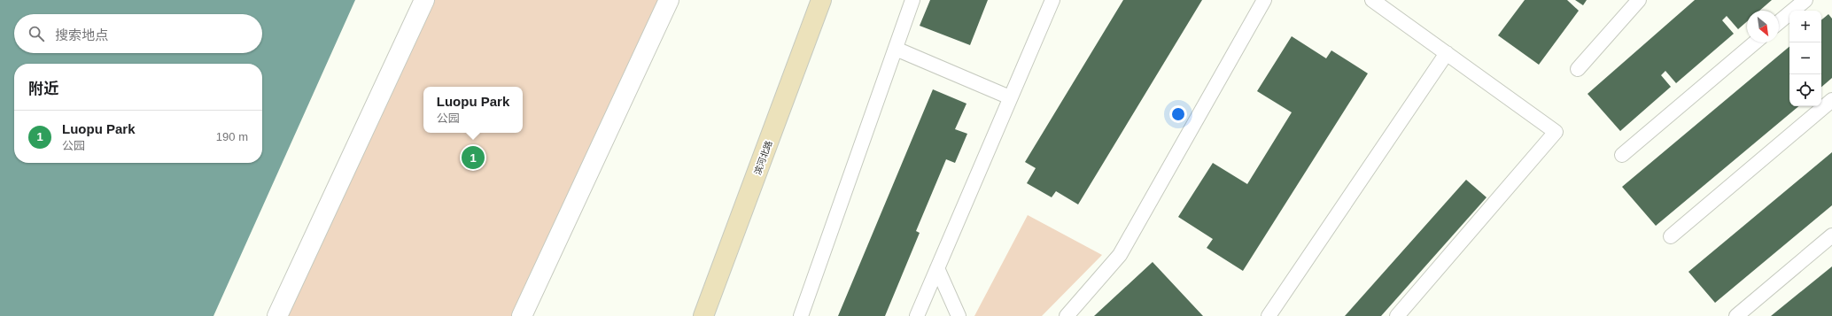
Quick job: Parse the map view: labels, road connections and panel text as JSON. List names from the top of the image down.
{
  "streets": {
    "main road": ["滨河北路"]
  },
  "north": "bottom right",
  "page": {
    "map_buttons": ["+", "−"],
    "search": "搜索地点",
    "heading": "附近",
    "popup": ["Luopu Park", "公园"],
    "list": [
      {
        "mark": "1",
        "name": "Luopu Park",
        "note": "公园",
        "value": "190 m"
      }
    ],
    "pins": "1"
  }
}
